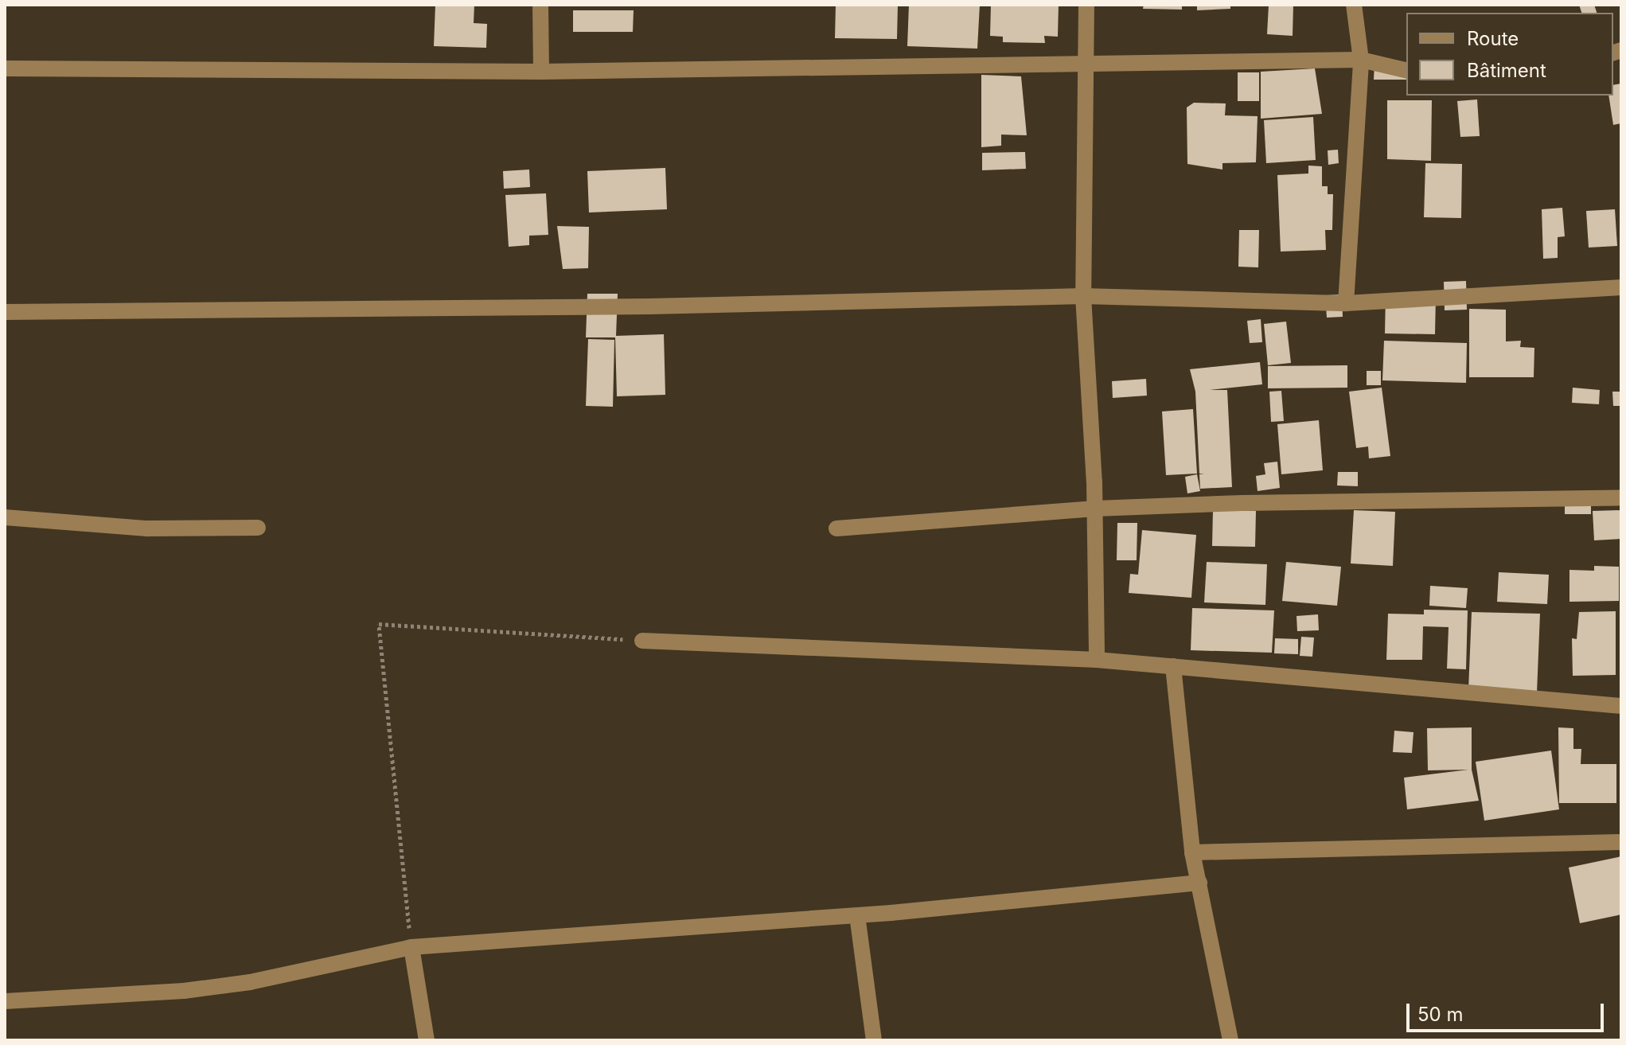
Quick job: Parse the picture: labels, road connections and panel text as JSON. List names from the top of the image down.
{
  "legend": ["Route", "Bâtiment"],
  "scale_bar": "50 m"
}
